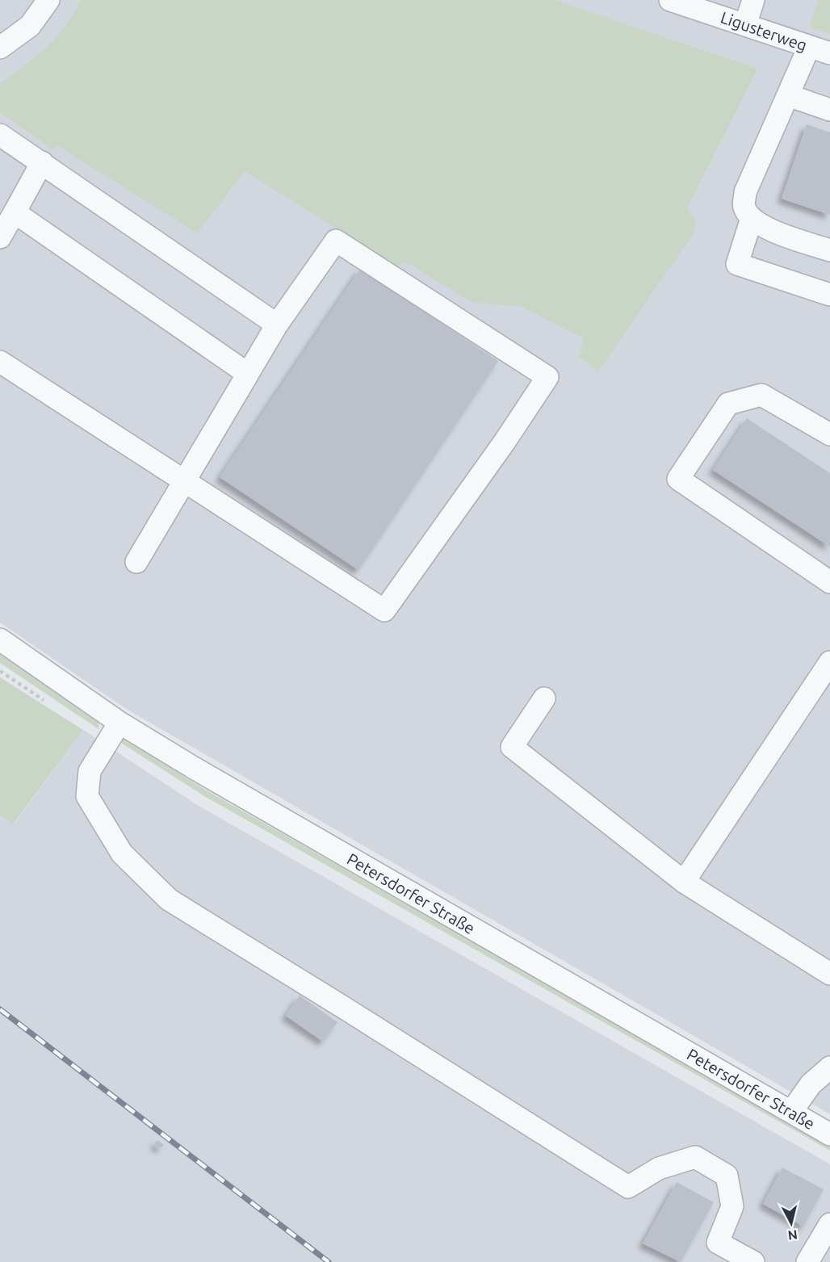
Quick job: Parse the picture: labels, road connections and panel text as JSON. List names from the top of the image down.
{
  "streets": {
    "street": ["Ligusterweg", "Petersdorfer Straße"]
  },
  "north": "bottom"
}
